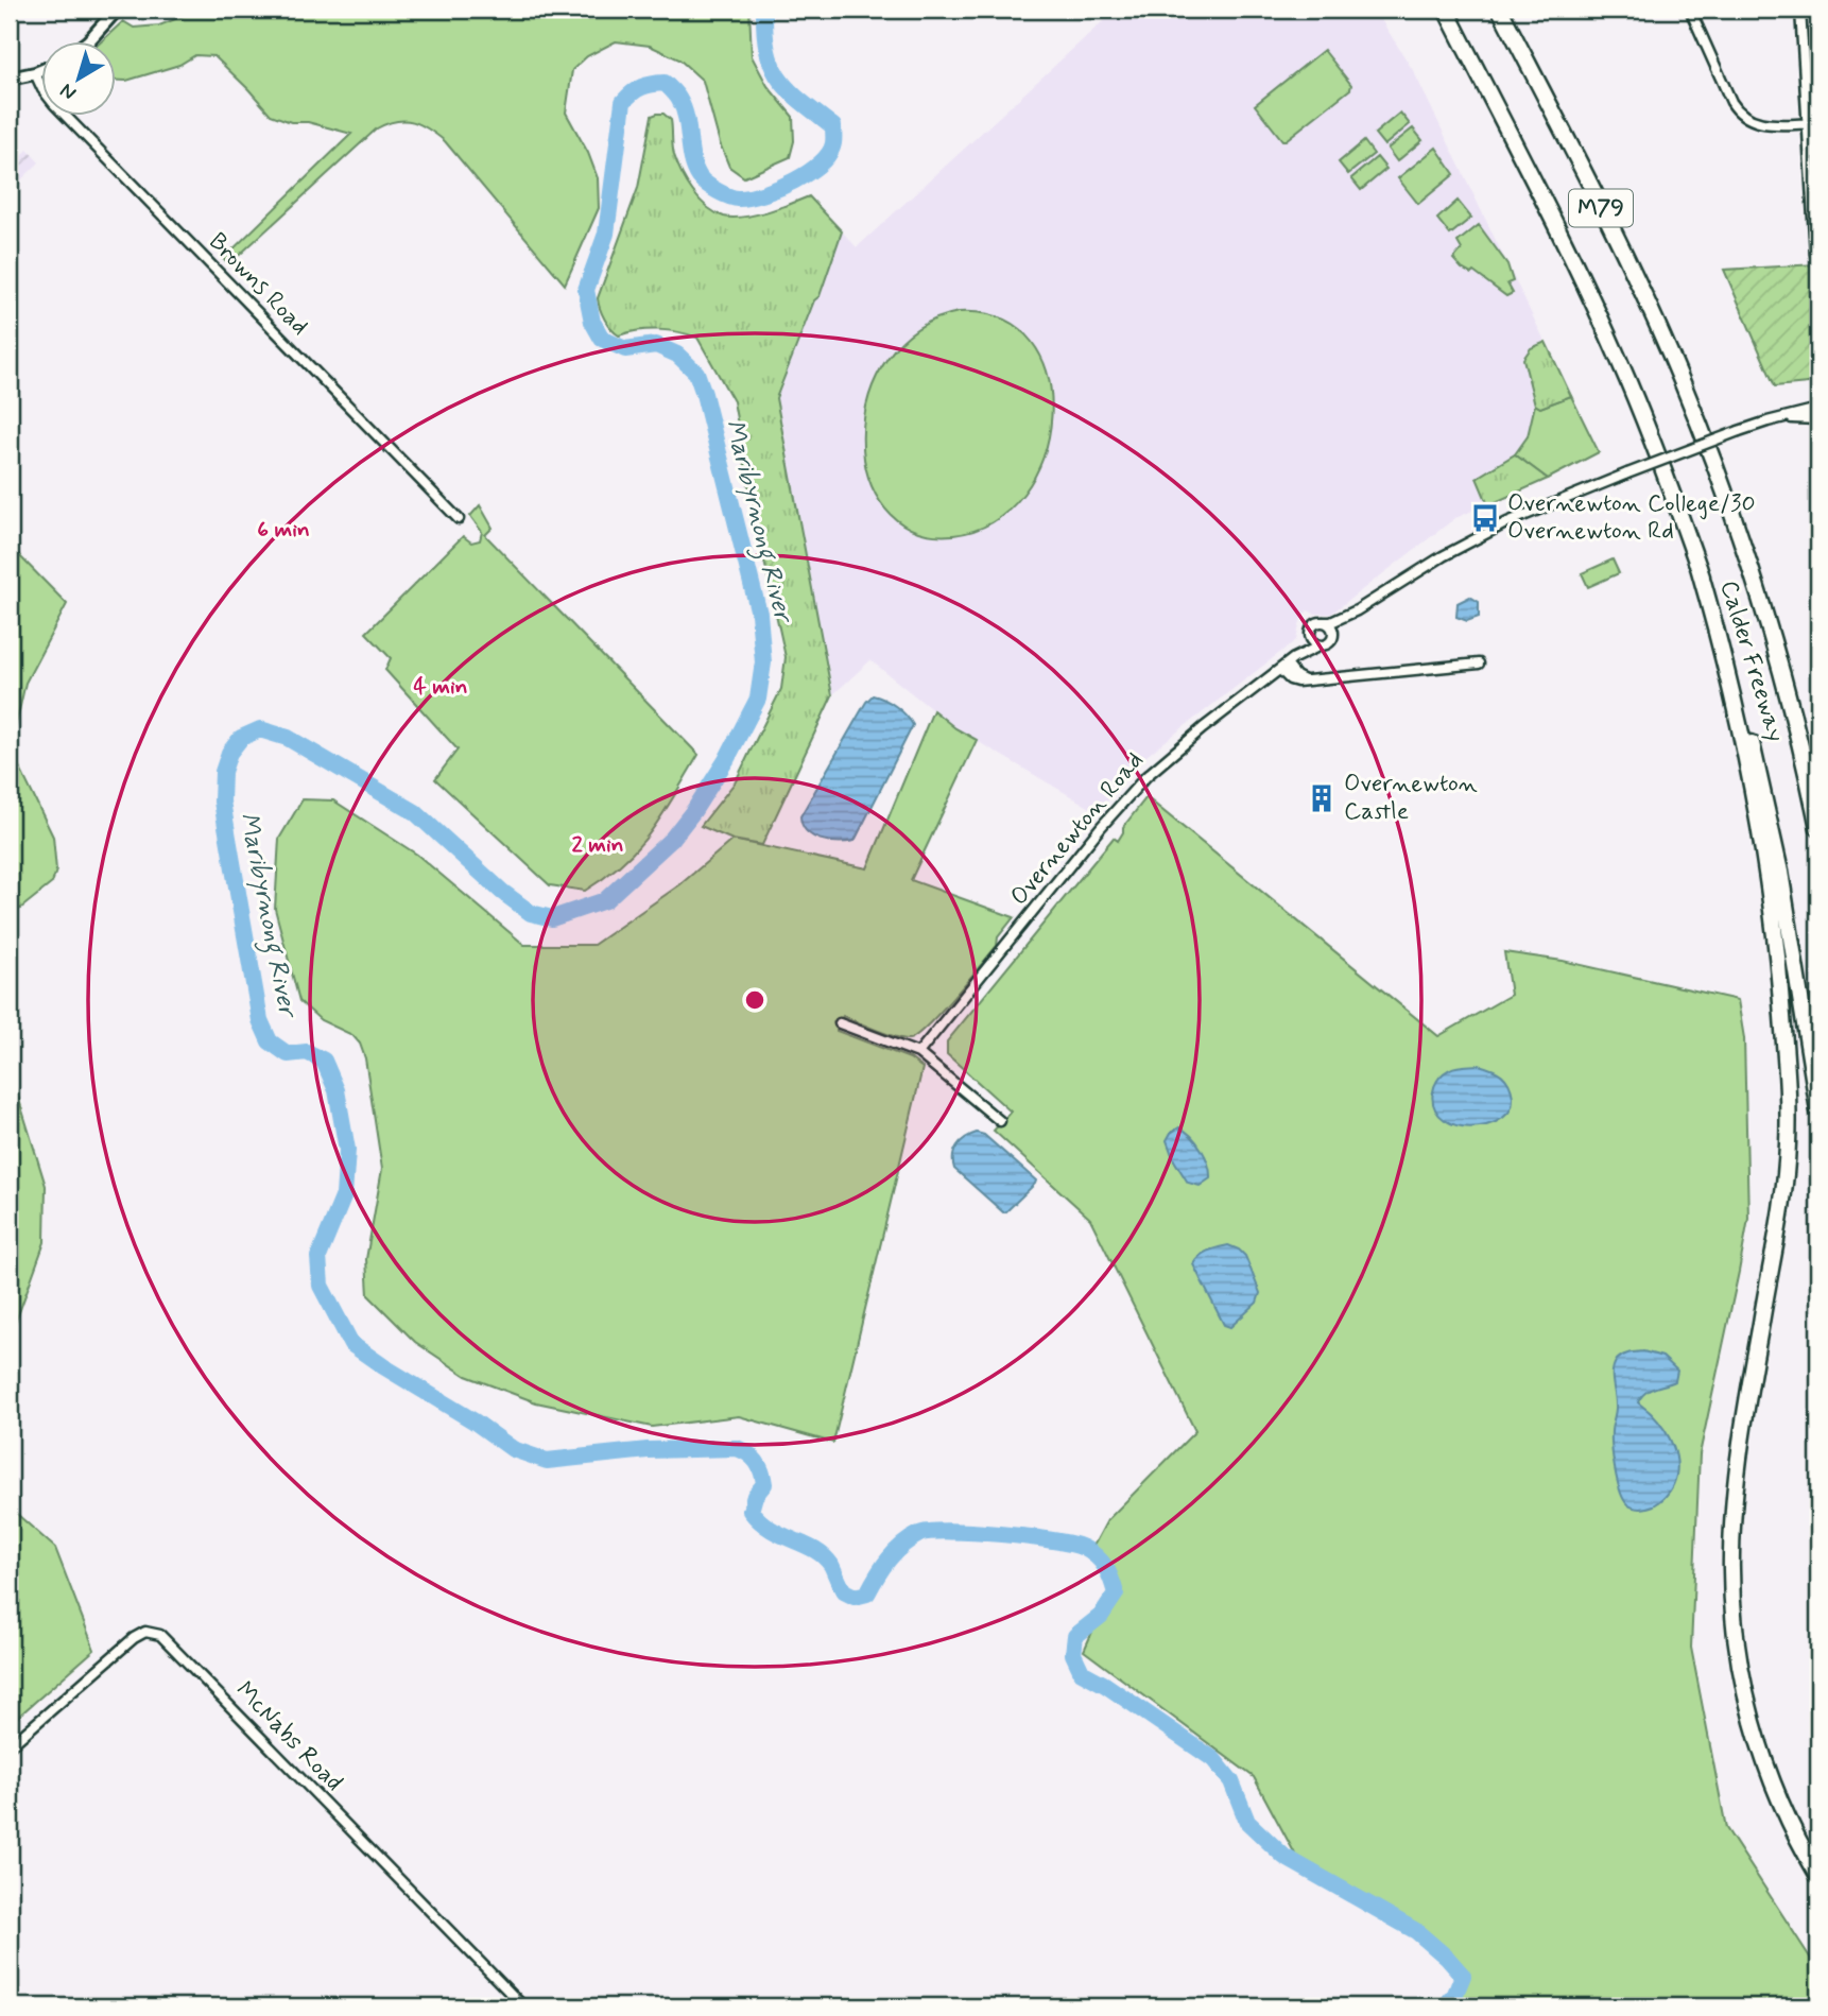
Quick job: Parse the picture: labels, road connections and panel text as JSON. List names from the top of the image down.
{
  "streets": {
    "highway": ["M79", "Calder Freeway"],
    "street": ["Browns Road", "Overnewton Road", "McNabs Road"]
  },
  "water": ["Maribyrnong River"],
  "places": {
    "bus stop": ["Overnewton College/30 Overnewton Rd"],
    "building": ["Overnewton Castle"]
  },
  "north": "bottom left",
  "rings": ["6 min", "4 min", "2 min"]
}
